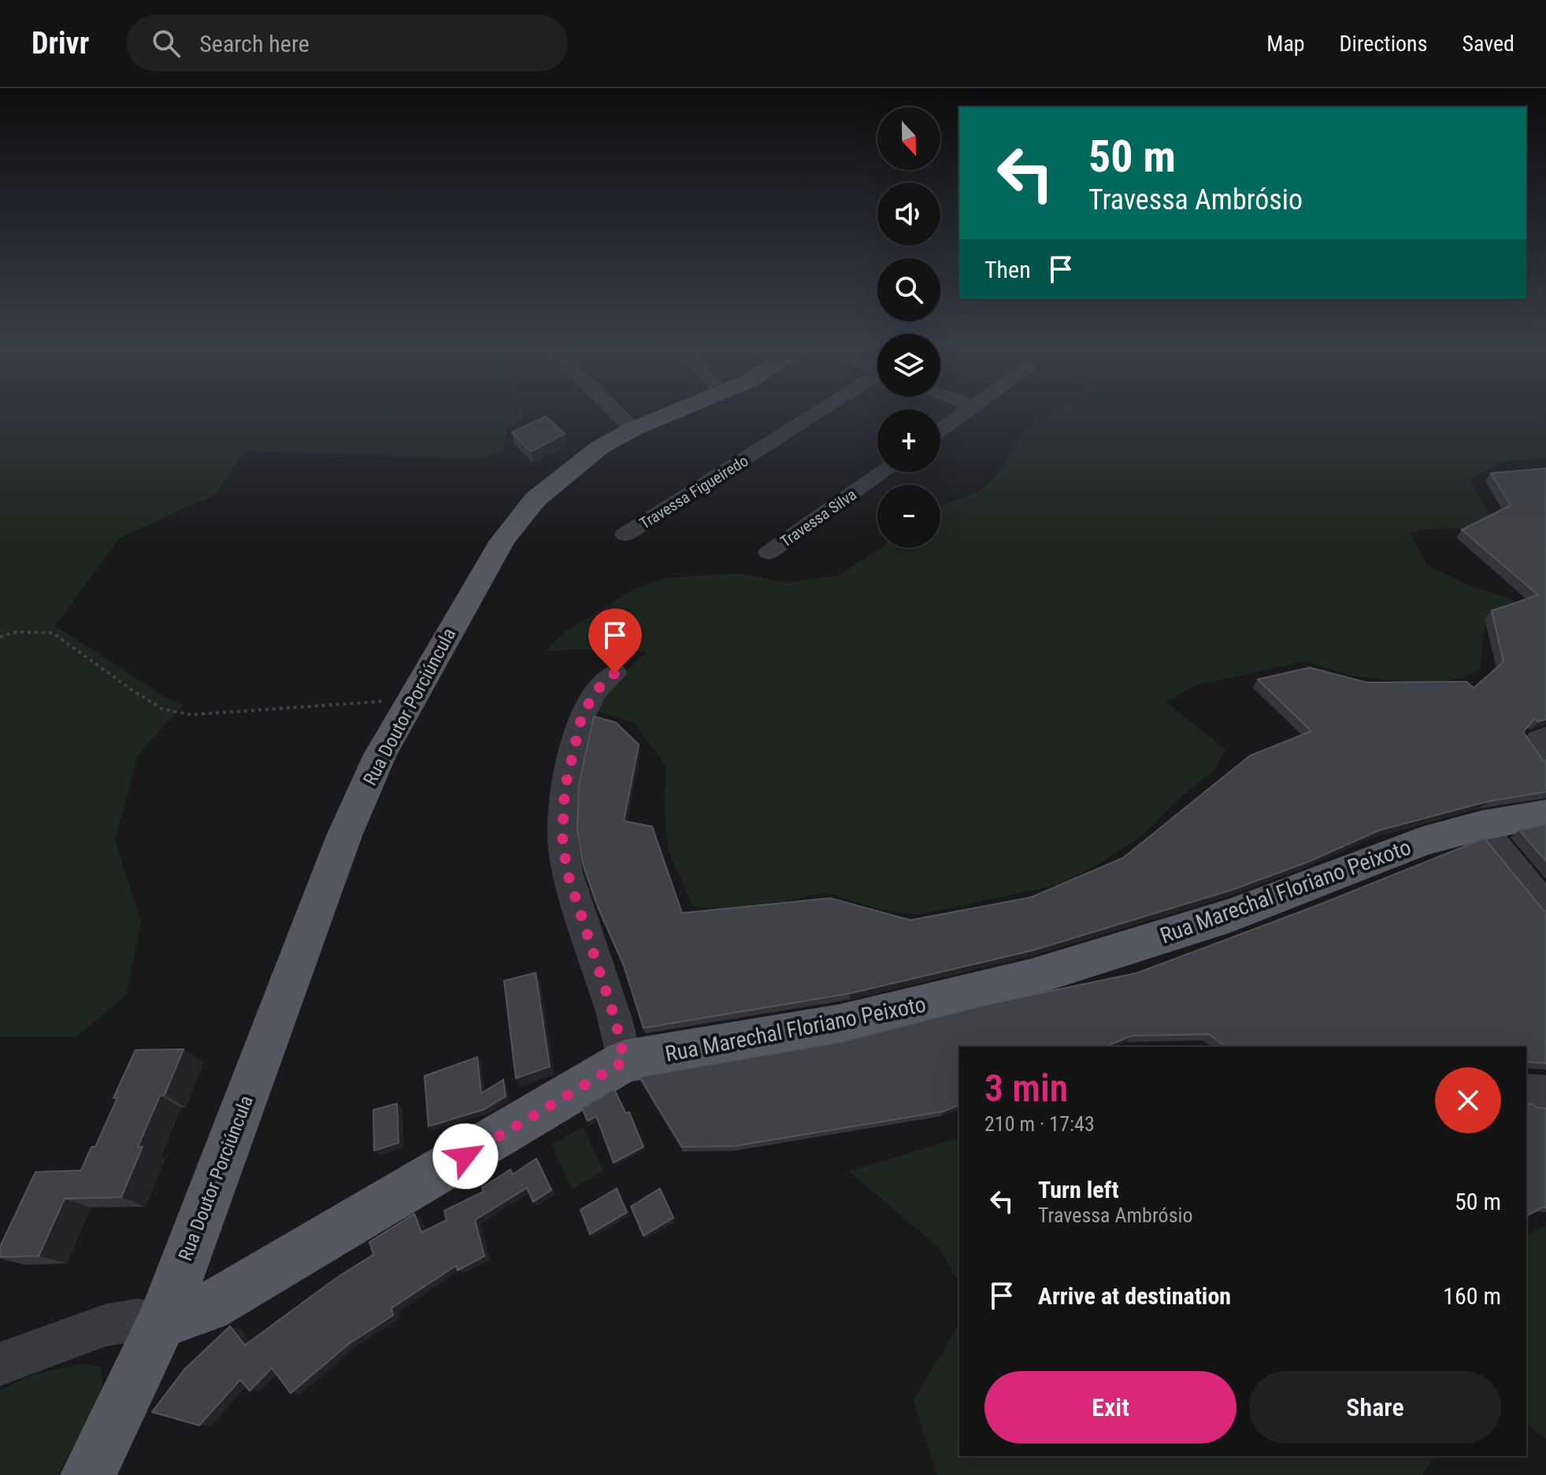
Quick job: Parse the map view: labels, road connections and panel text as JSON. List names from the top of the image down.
{
  "streets": {
    "main road": ["Rua Doutor Porciúncula", "Rua Marechal Floriano Peixoto"],
    "street": ["Travessa Figueiredo", "Travessa Silva"]
  },
  "crossings": [
    ["Rua Doutor Porciúncula", "Rua Marechal Floriano Peixoto"]
  ],
  "north": "bottom",
  "page": {
    "header": "Drivr",
    "search": "Search here",
    "nav": ["Map", "Directions", "Saved"],
    "map_buttons": ["+", "−"],
    "turn": ["50 m", "Travessa Ambrósio"],
    "then": "Then",
    "heading": ["3 min", "210 m · 17:43"],
    "list": [
      {
        "name": "Turn left",
        "note": "Travessa Ambrósio",
        "value": "50 m"
      },
      {
        "name": "Arrive at destination",
        "value": "160 m"
      }
    ],
    "buttons": ["Exit", "Share"]
  }
}
